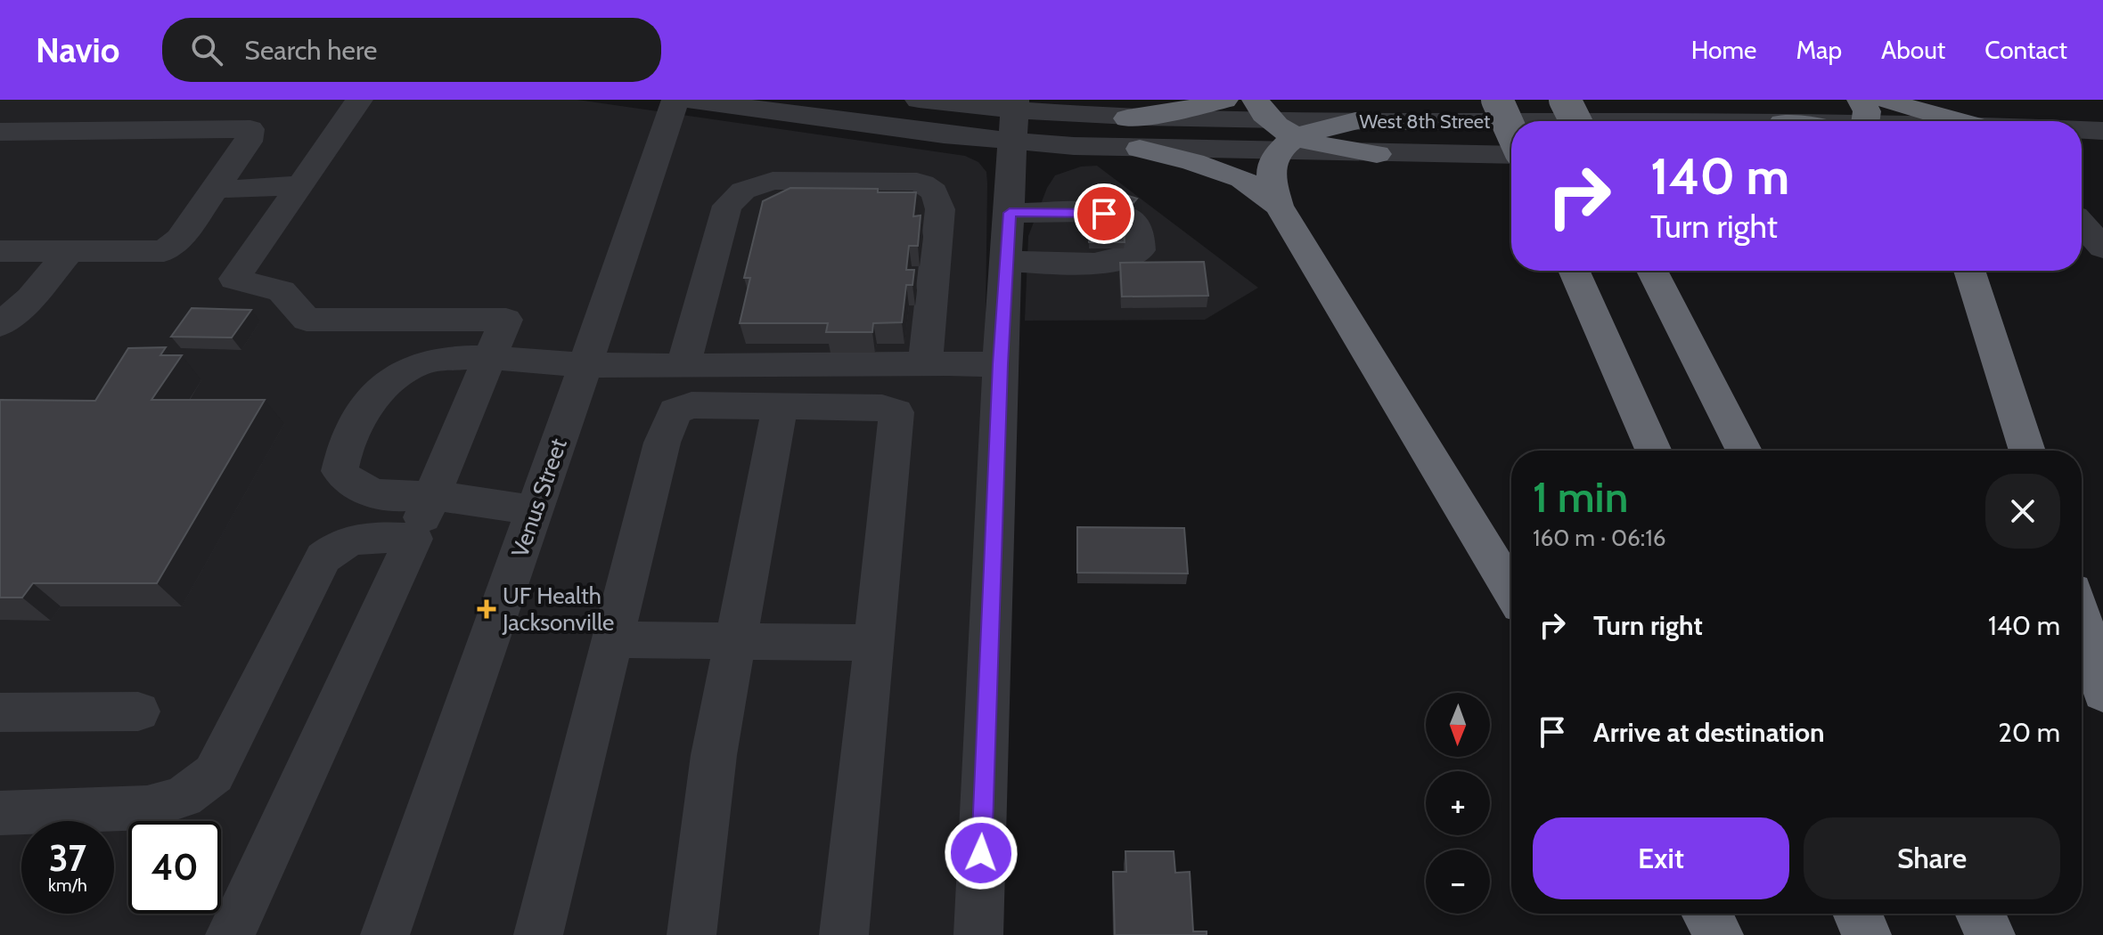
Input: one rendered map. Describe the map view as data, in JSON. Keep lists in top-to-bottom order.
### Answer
{
  "streets": {
    "street": ["West 8th Street", "Venus Street"]
  },
  "places": {
    "health": ["UF Health Jacksonville"]
  },
  "north": "bottom",
  "page": {
    "header": "Navio",
    "search": "Search here",
    "nav": [
      "Home",
      "Map",
      "About",
      "Contact"
    ],
    "turn": ["140 m", "Turn right"],
    "heading": ["1 min", "160 m · 06:16"],
    "list": [
      {
        "name": "Turn right",
        "value": "140 m"
      },
      {
        "name": "Arrive at destination",
        "value": "20 m"
      }
    ],
    "map_buttons": ["+", "−"],
    "buttons": ["Exit", "Share"],
    "speed": "37 km/h",
    "limit": "40"
  }
}
